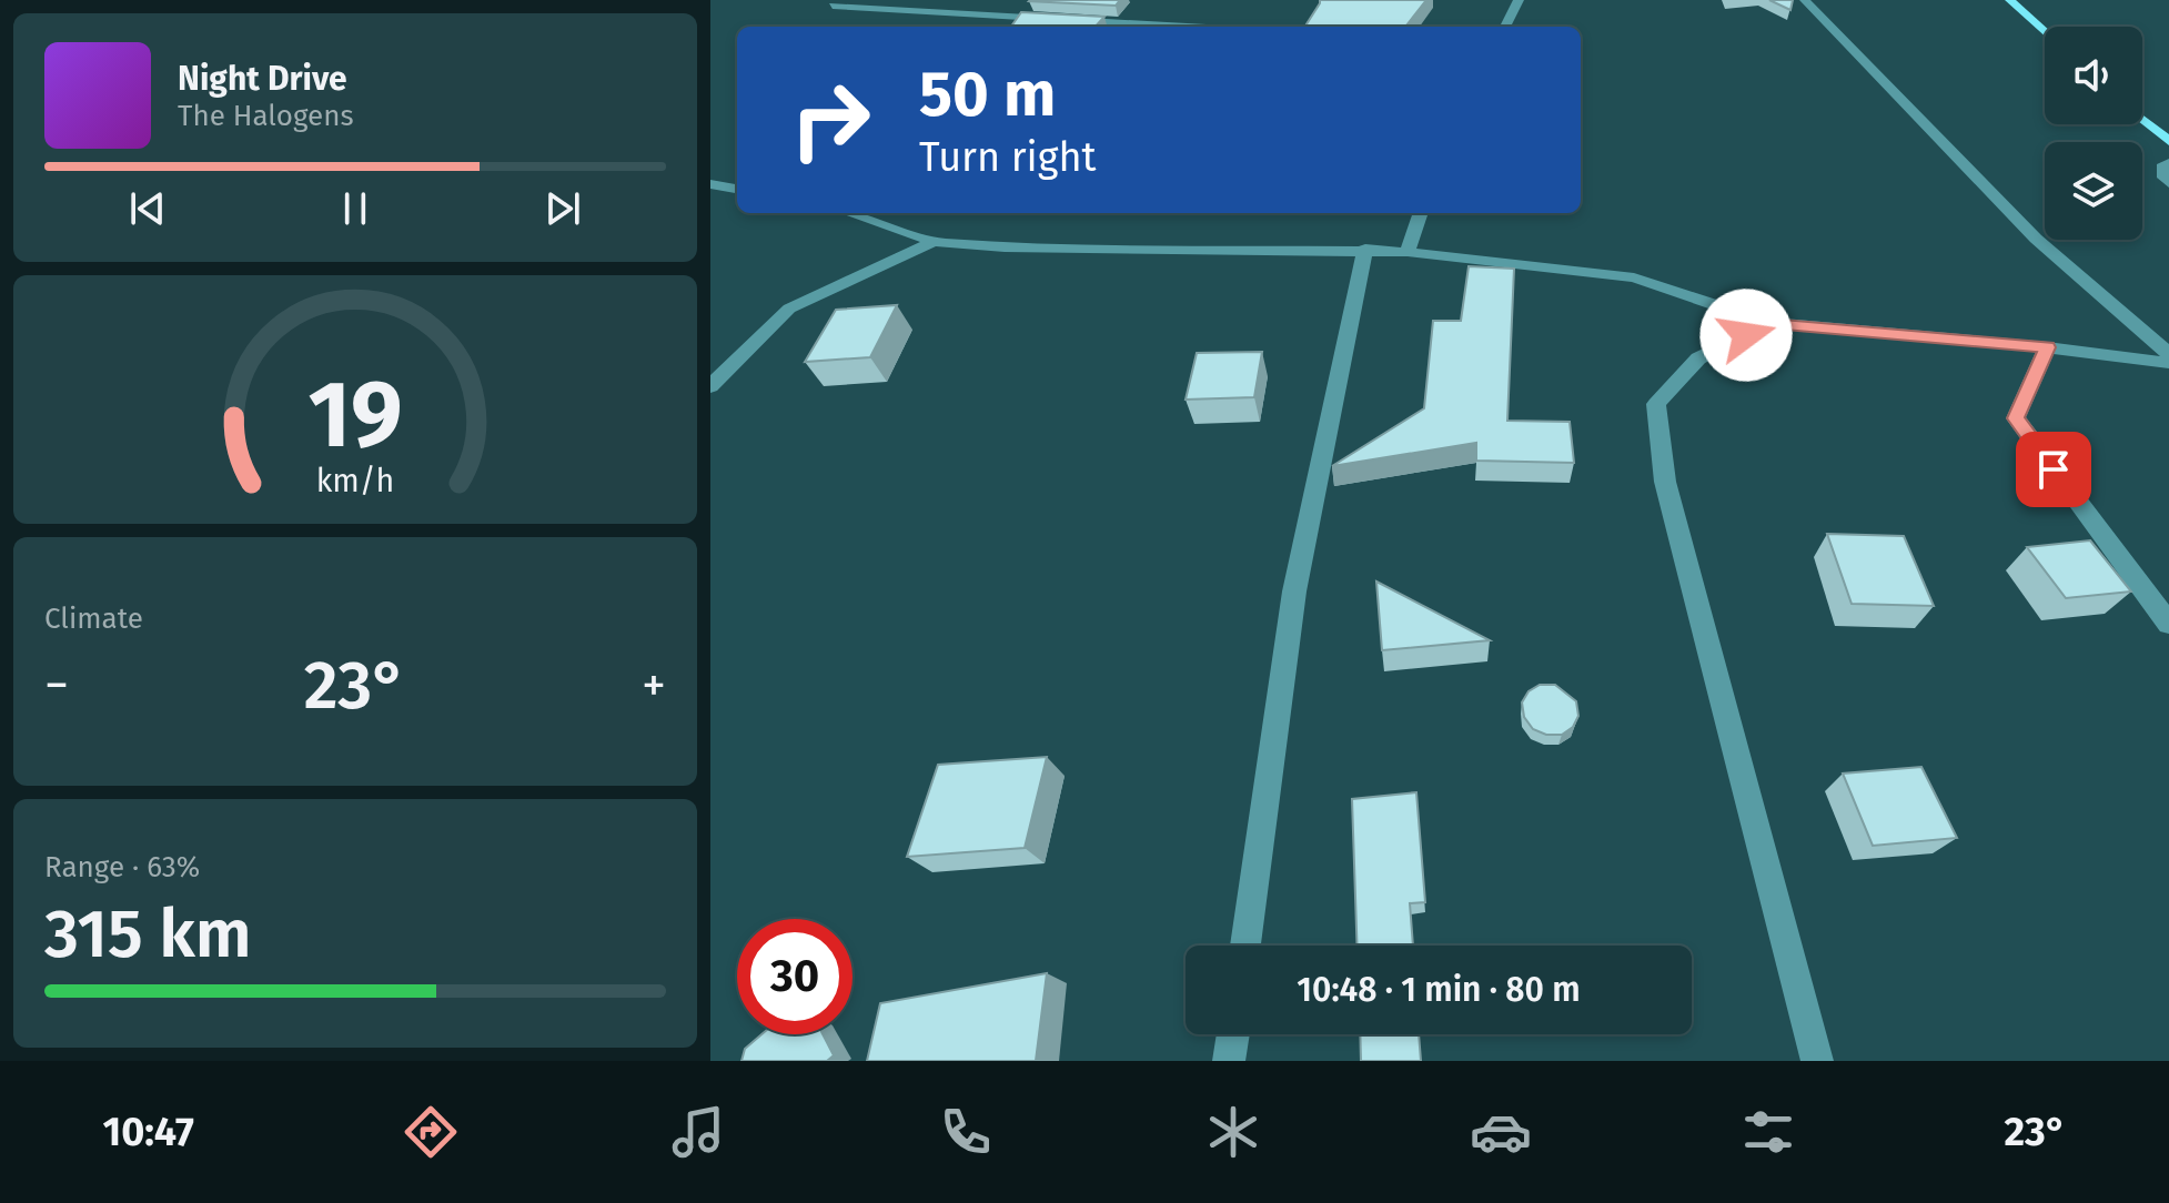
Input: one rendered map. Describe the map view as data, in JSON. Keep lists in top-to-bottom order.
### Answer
{
  "page": {
    "turn": ["50 m", "Turn right"],
    "song": ["Night Drive", "The Halogens"],
    "tile": [
      "Climate",
      ["Range · 63%", "315 km"]
    ],
    "heat": ["−", "23°", "+"],
    "limit": "30",
    "trip": "10:48 · 1 min · 80 m",
    "tabs": ["10:47", "23°"],
    "gauge": ["19", "km/h"]
  }
}
